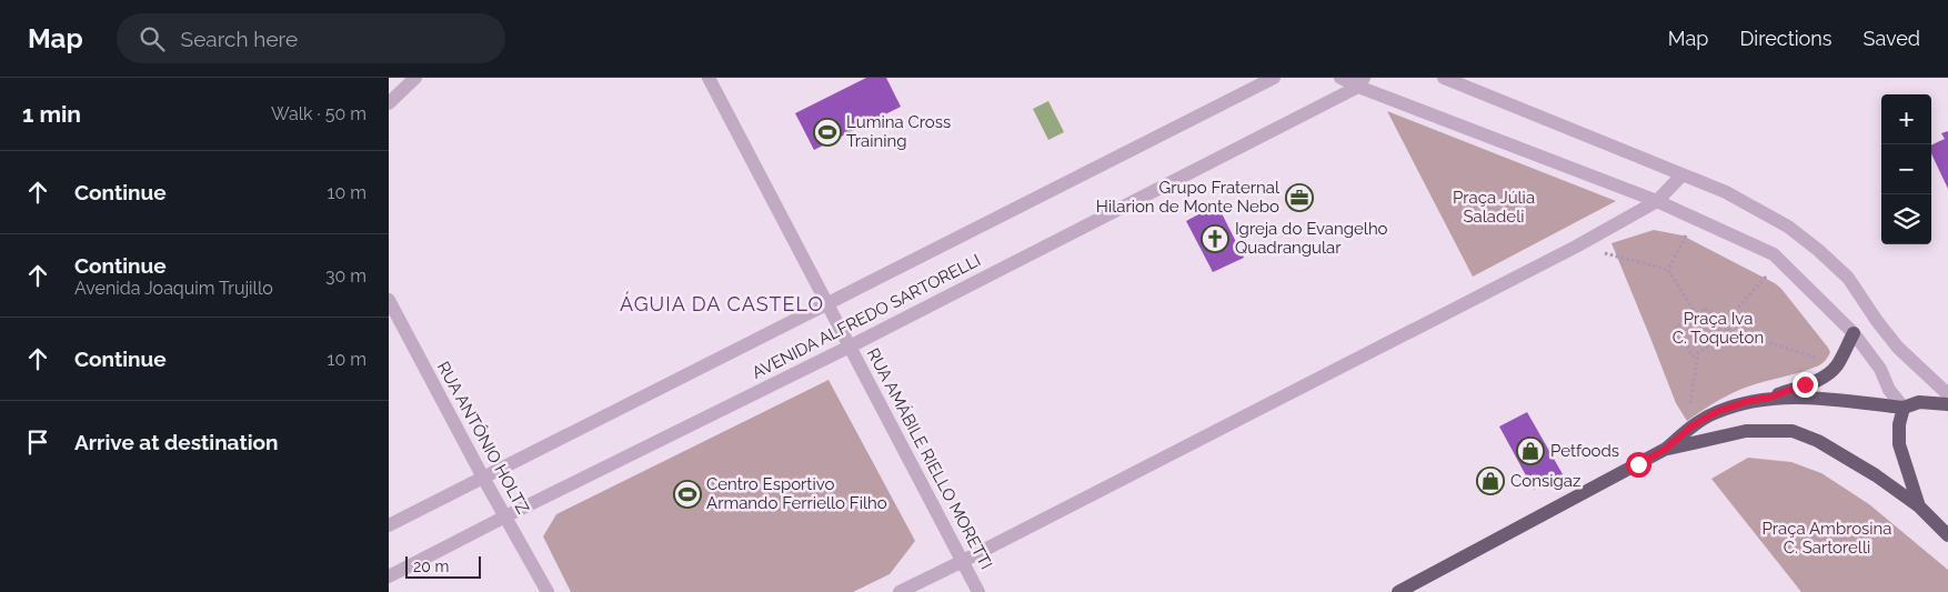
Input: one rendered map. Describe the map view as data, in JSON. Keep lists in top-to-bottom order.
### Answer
{
  "streets": {
    "street": ["AVENIDA ALFREDO SARTORELLI", "RUA ANTÔNIO HOLTZ", "RUA AMÁBILE RIELLO MORETTI"]
  },
  "crossings": [
    ["AVENIDA ALFREDO SARTORELLI", "RUA ANTÔNIO HOLTZ"],
    ["AVENIDA ALFREDO SARTORELLI", "RUA AMÁBILE RIELLO MORETTI"]
  ],
  "districts": ["ÁGUIA DA CASTELO"],
  "parks": ["Praça Júlia Saladeli", "Praça Iva C. Toqueton", "Praça Ambrosina C. Sartorelli"],
  "places": {
    "sports": ["Lumina Cross Training", "Centro Esportivo Armando Ferriello Filho"],
    "office": ["Grupo Fraternal Hilarion de Monte Nebo"],
    "church": ["Igreja do Evangelho Quadrangular"],
    "shop": ["Petfoods", "Consigaz"]
  },
  "scale_bar": "20 m",
  "page": {
    "header": "Map",
    "search": "Search here",
    "nav": ["Map", "Directions", "Saved"],
    "heading": ["1 min", "Walk · 50 m"],
    "map_buttons": ["+", "−"],
    "list": [
      ["Continue", "10 m"],
      ["Continue", "Avenida Joaquim Trujillo", "30 m"],
      ["Continue", "10 m"],
      "Arrive at destination"
    ],
    "scale": "20 m"
  }
}
